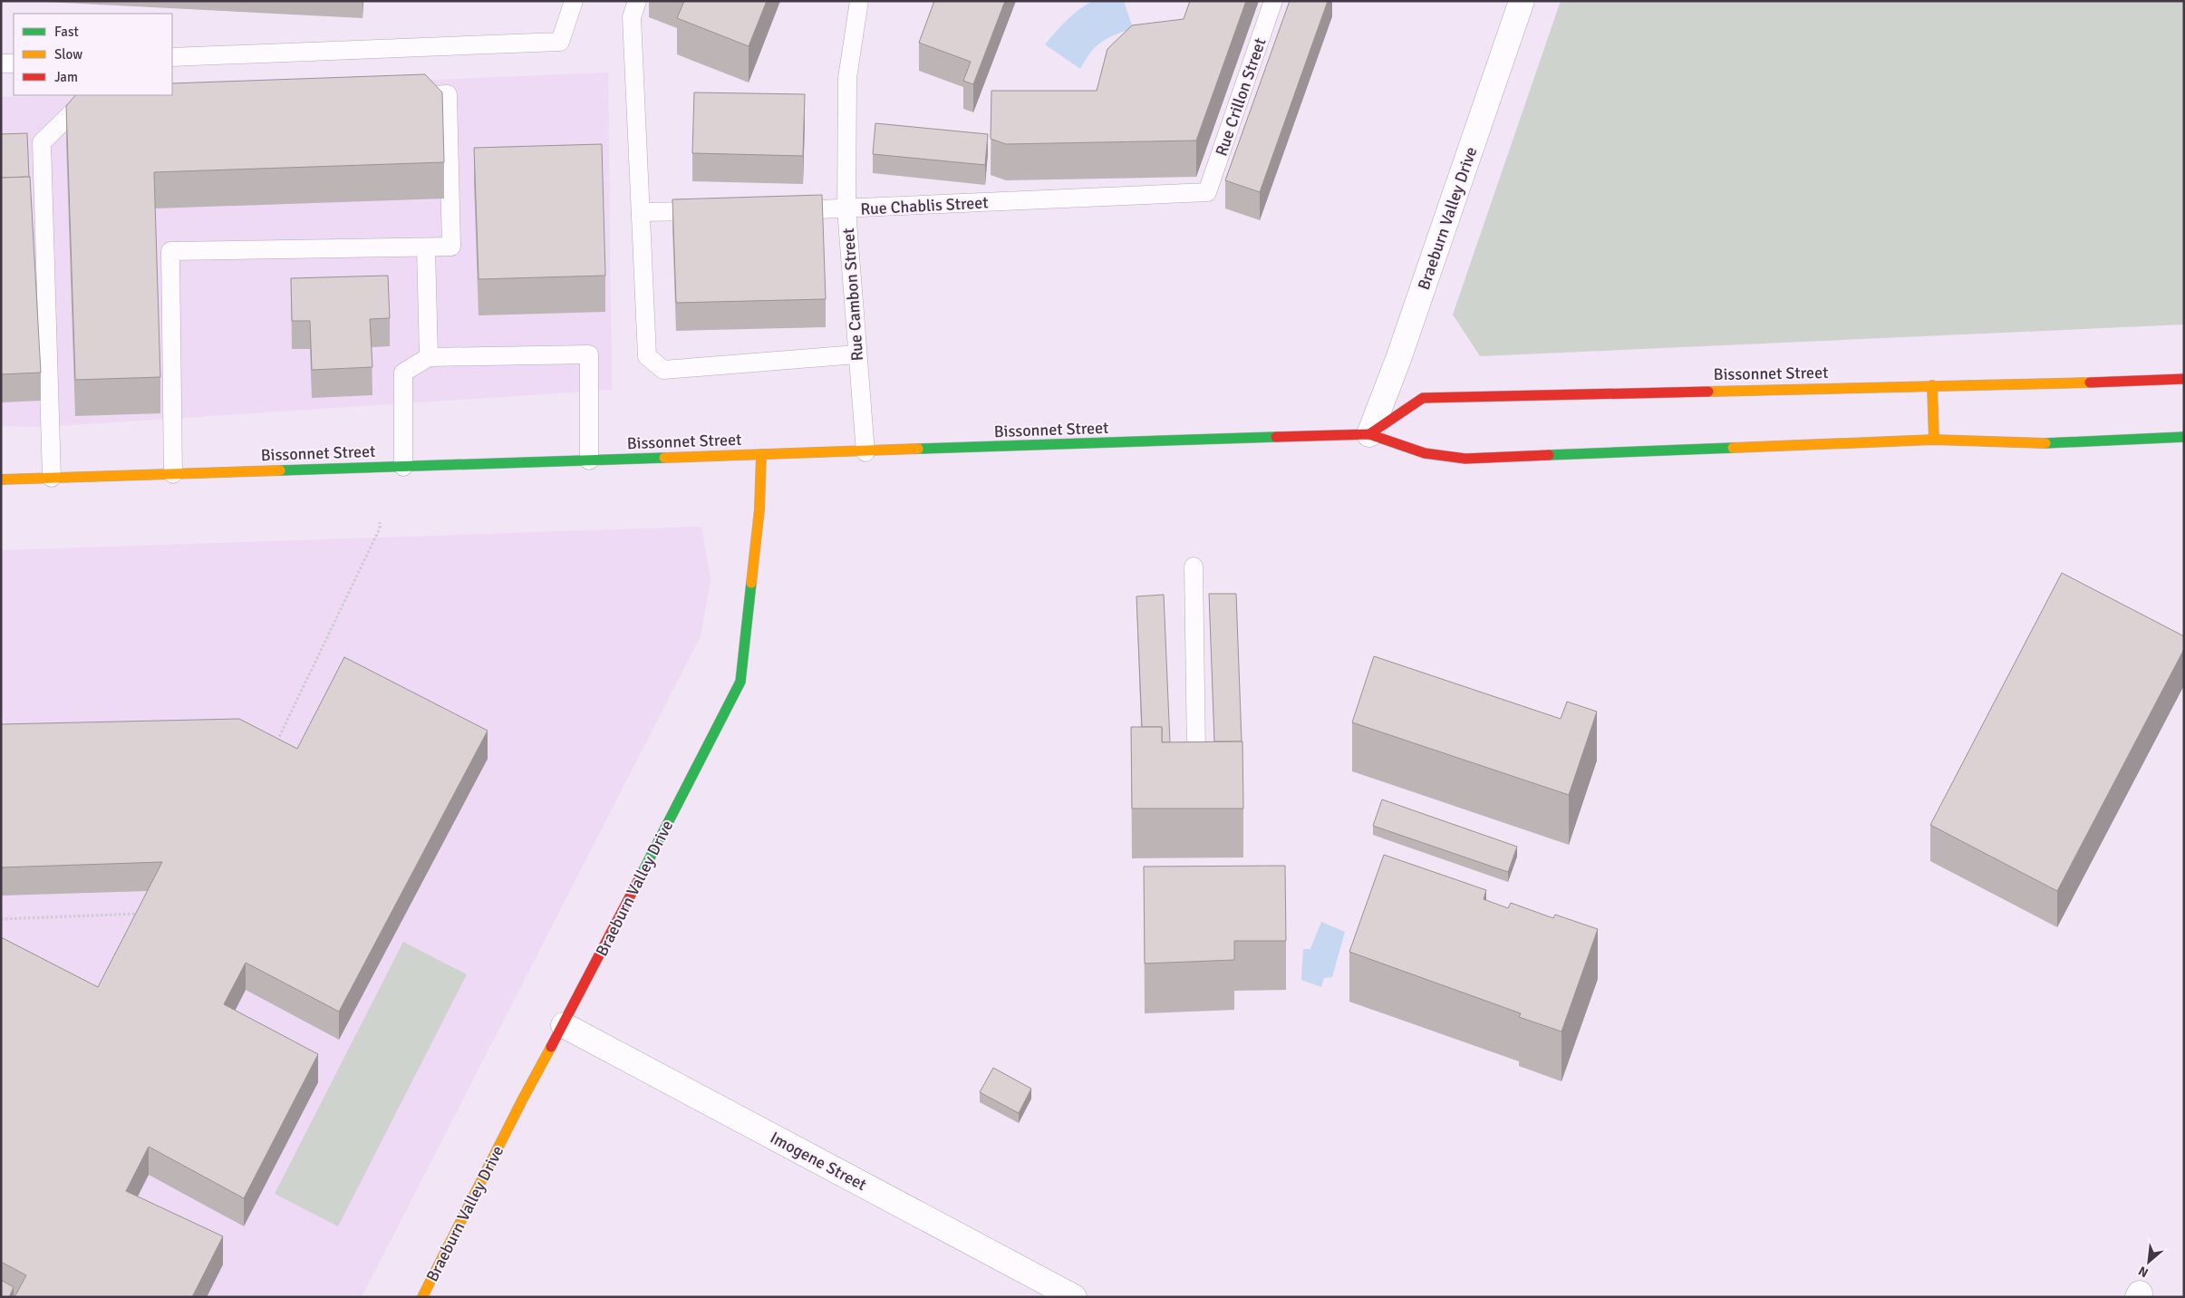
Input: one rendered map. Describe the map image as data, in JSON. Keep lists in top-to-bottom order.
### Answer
{
  "streets": {
    "main road": ["Braeburn Valley Drive", "Bissonnet Street"],
    "street": ["Imogene Street"],
    "lane": ["Rue Crillon Street", "Rue Chablis Street", "Rue Cambon Street"]
  },
  "crossings": [
    ["Rue Crillon Street", "Rue Chablis Street"],
    ["Rue Chablis Street", "Rue Cambon Street"],
    ["Braeburn Valley Drive", "Bissonnet Street"],
    ["Braeburn Valley Drive", "Imogene Street"],
    ["Rue Cambon Street", "Bissonnet Street"]
  ],
  "legend": ["Fast", "Slow", "Jam"],
  "north": "bottom left"
}
